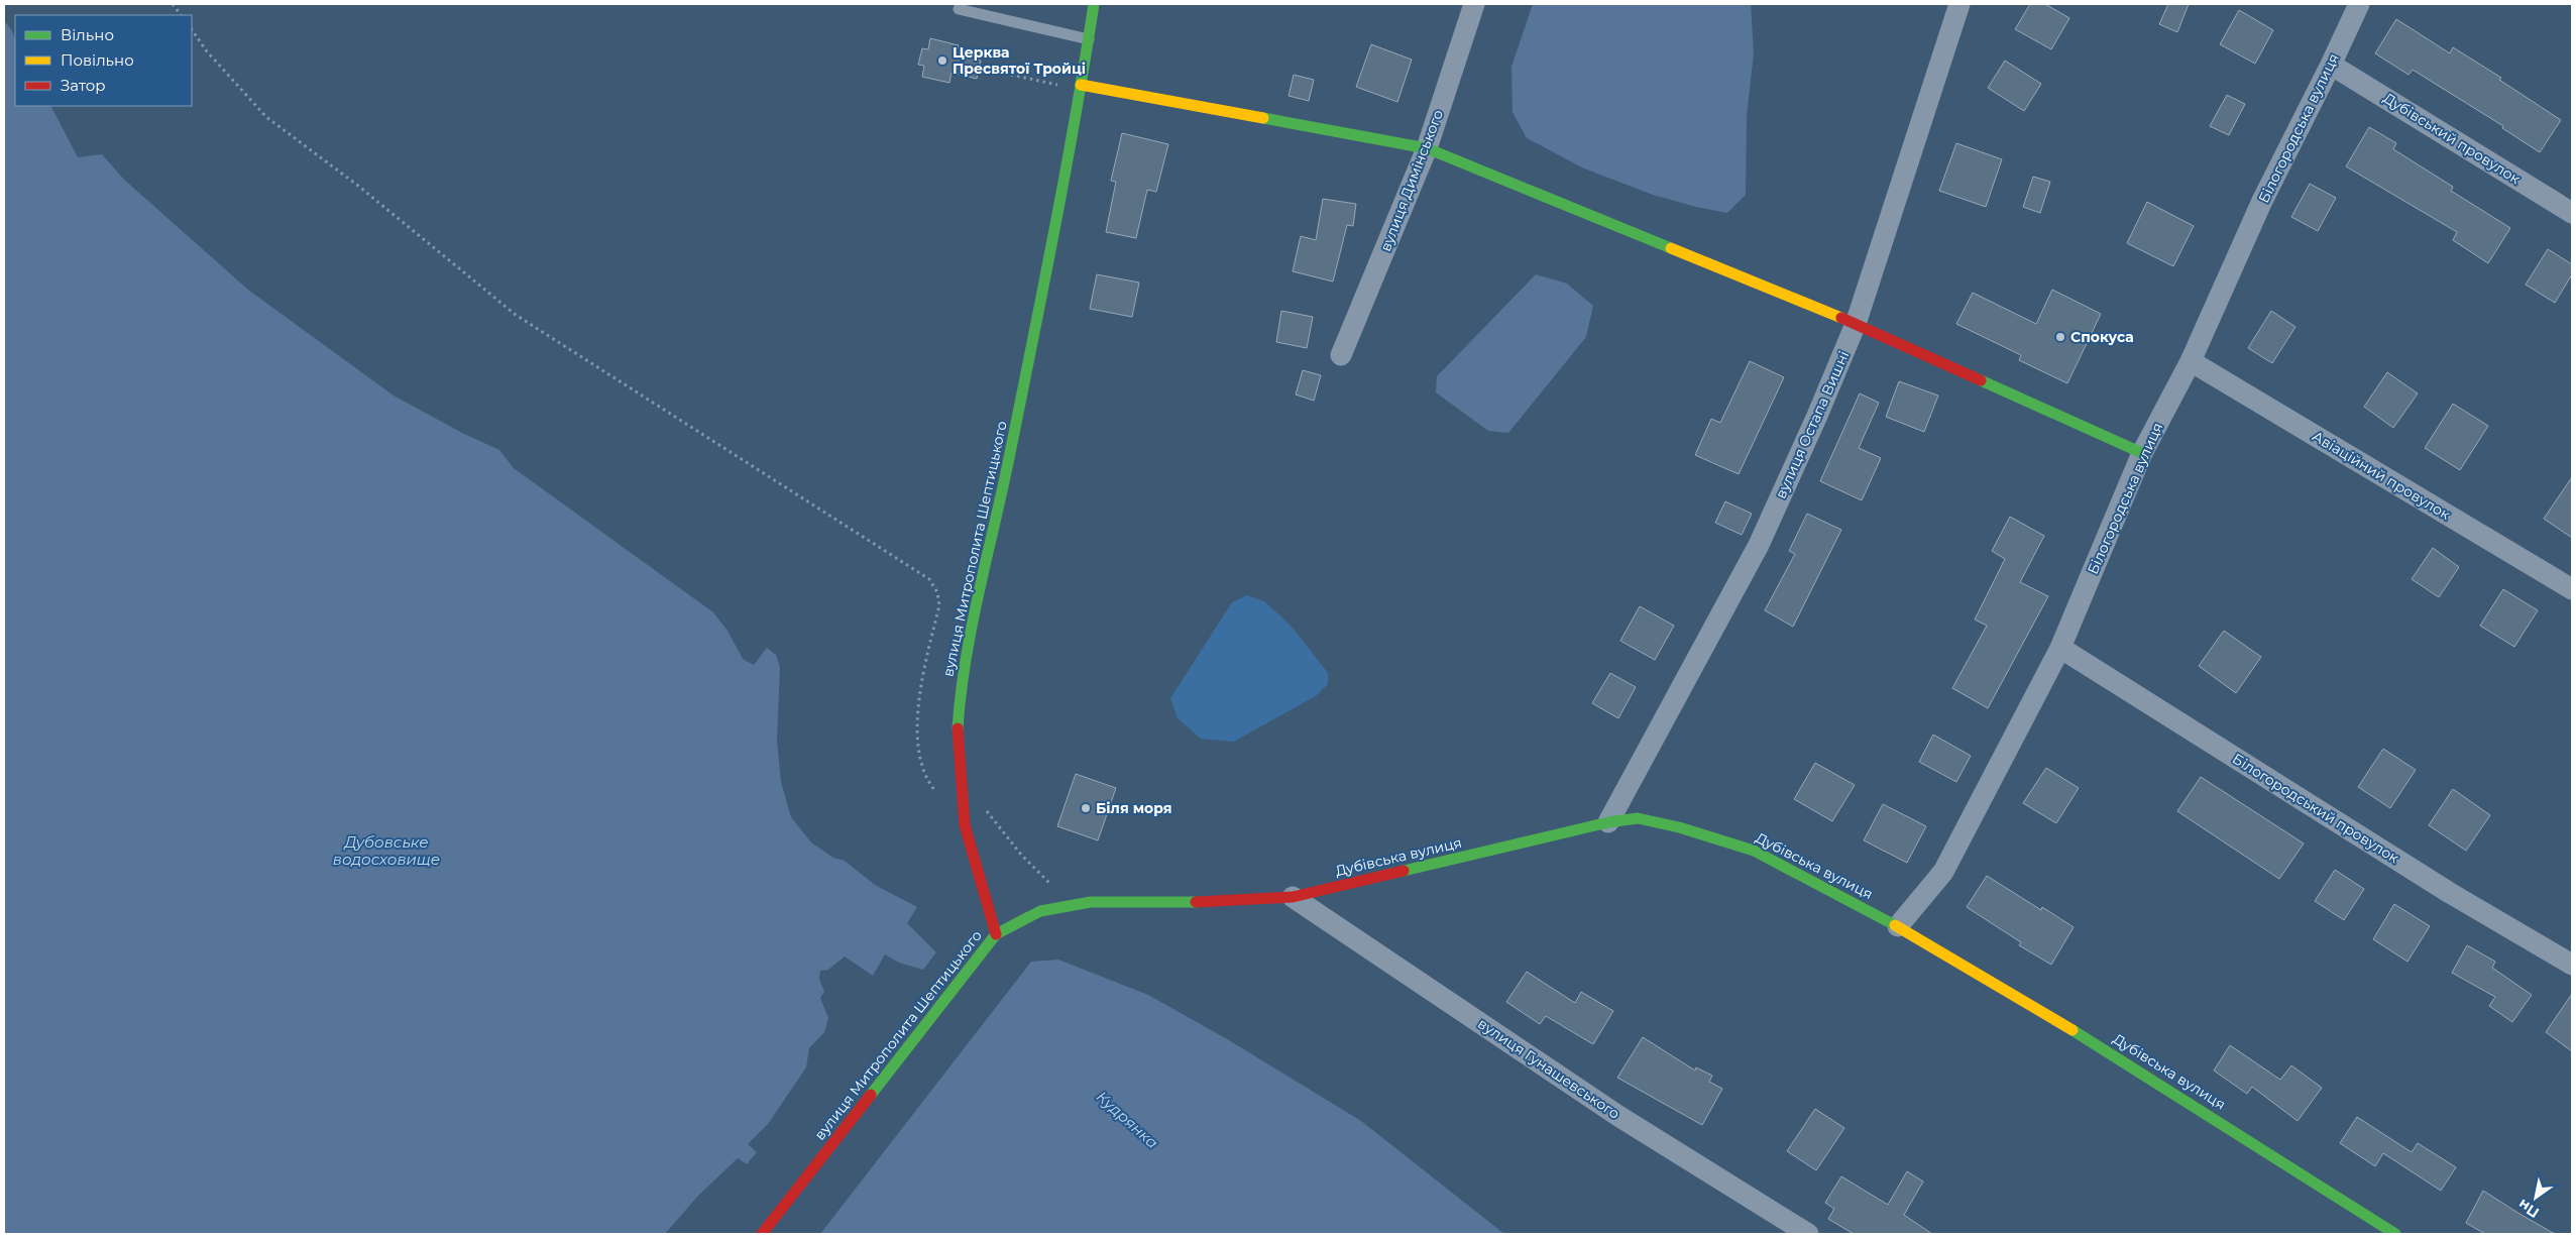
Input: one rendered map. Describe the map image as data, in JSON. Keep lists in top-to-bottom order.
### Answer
{
  "streets": {
    "street": [
      "Білогородська вулиця",
      "Дубівський провулок",
      "вулиця Димінського",
      "вулиця Остапа Вишні",
      "Авіаційний провулок",
      "вулиця Митрополита Шептицького",
      "Білогородський провулок",
      "Дубівська вулиця",
      "вулиця Гунашевського"
    ]
  },
  "crossings": [
    ["Білогородська вулиця", "Дубівський провулок"],
    ["Білогородська вулиця", "Авіаційний провулок"],
    ["Білогородська вулиця", "Білогородський провулок"],
    ["Білогородська вулиця", "Дубівська вулиця"],
    ["вулиця Остапа Вишні", "Дубівська вулиця"],
    ["вулиця Митрополита Шептицького", "Дубівська вулиця"],
    ["Дубівська вулиця", "вулиця Гунашевського"]
  ],
  "water": ["Дубовське водосховище", "Кудрянка"],
  "places": ["Церква Пресвятої Тройці", "Спокуса", "Біля моря"],
  "legend": ["Вільно", "Повільно", "Затор"],
  "north": "bottom left"
}
